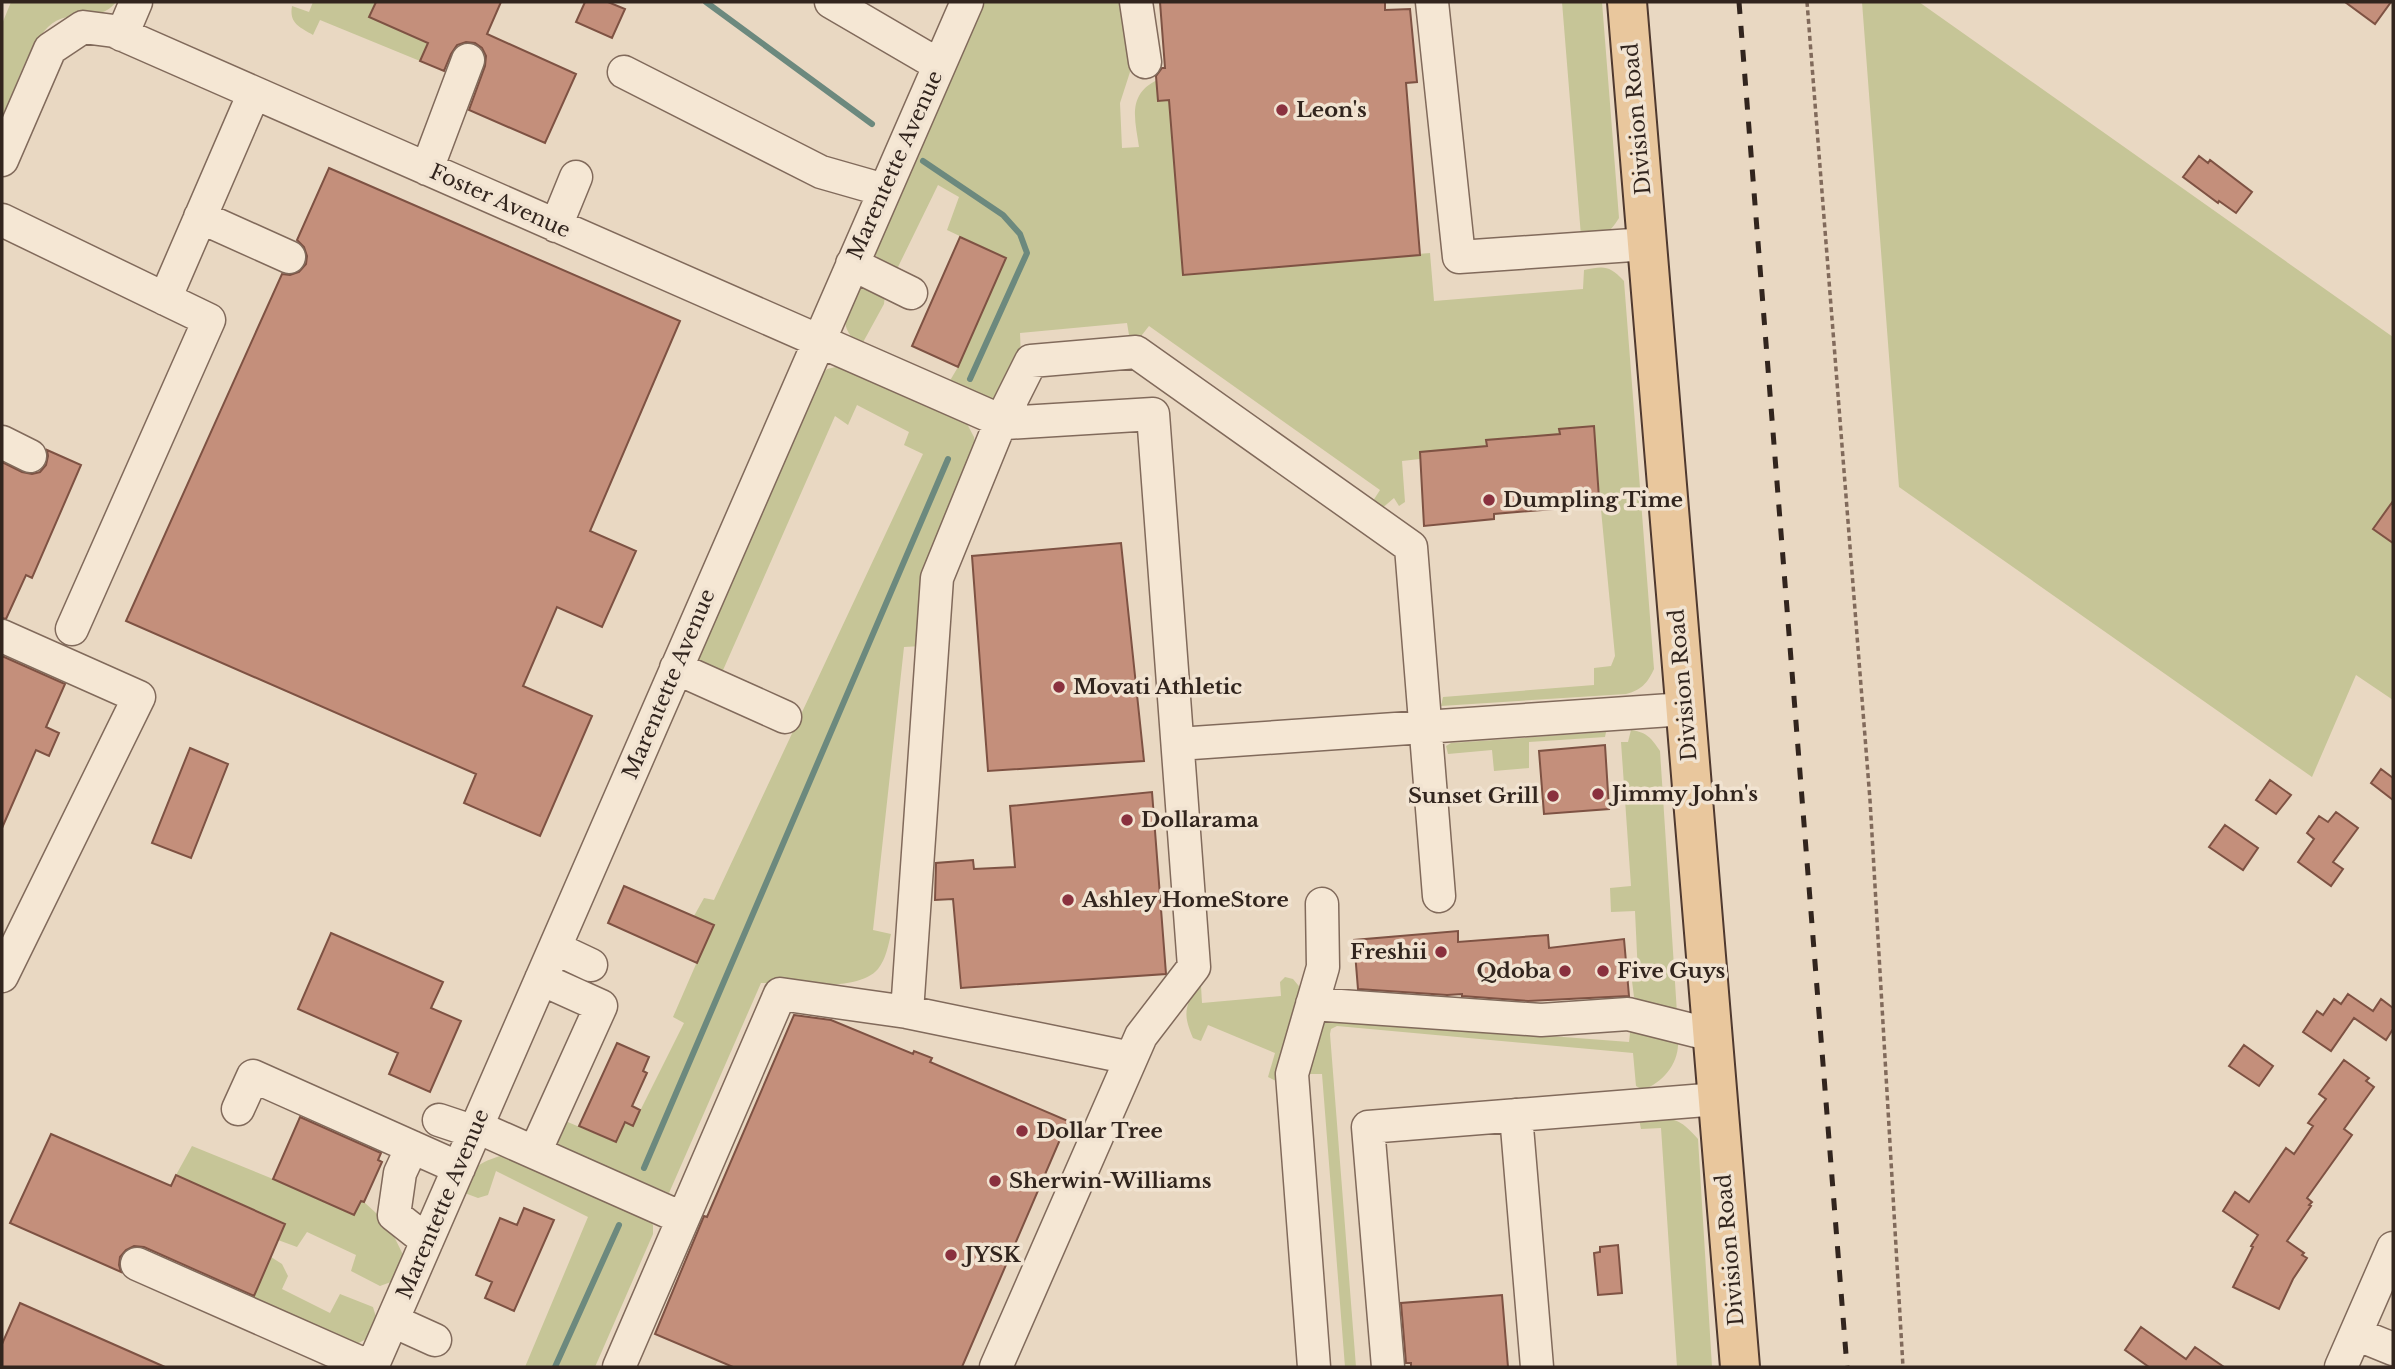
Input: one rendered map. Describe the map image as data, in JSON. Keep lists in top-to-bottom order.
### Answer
{
  "streets": {
    "main road": ["Division Road"],
    "street": ["Marentette Avenue", "Foster Avenue"]
  },
  "crossings": [
    ["Marentette Avenue", "Foster Avenue"]
  ],
  "places": [
    "Leon's",
    "Dumpling Time",
    "Movati Athletic",
    "Jimmy John's",
    "Sunset Grill",
    "Dollarama",
    "Ashley HomeStore",
    "Freshii",
    "Qdoba",
    "Five Guys",
    "Dollar Tree",
    "Sherwin-Williams",
    "JYSK"
  ]
}
